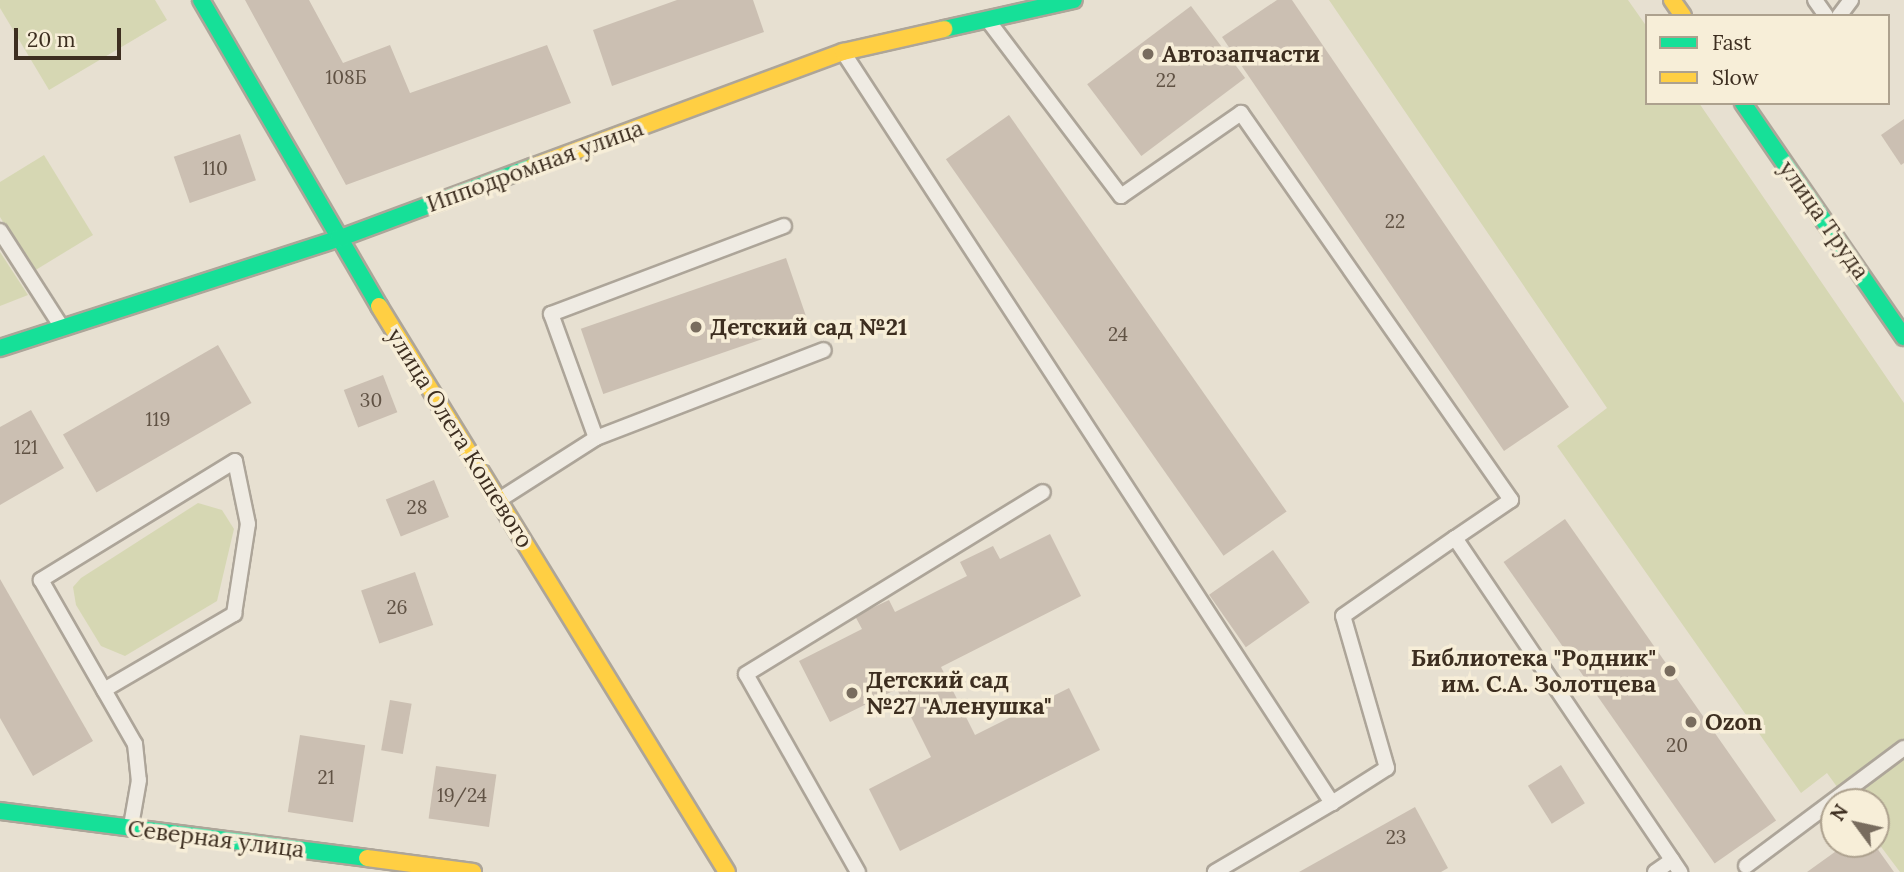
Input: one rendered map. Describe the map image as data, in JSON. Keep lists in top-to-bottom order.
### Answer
{
  "streets": {
    "street": [
      "Ипподромная улица",
      "улица Труда",
      "улица Олега Кошевого",
      "Северная улица"
    ]
  },
  "crossings": [
    ["Ипподромная улица", "улица Олега Кошевого"]
  ],
  "places": [
    "Автозапчасти",
    "Детский сад №21",
    "Библиотека \"Родник\" им. С.А. Золотцева",
    "Детский сад №27 \"Аленушка\"",
    "Ozon"
  ],
  "house_numbers": [
    "108Б",
    "22",
    "110",
    "22",
    "24",
    "30",
    "119",
    "121",
    "28",
    "26",
    "20",
    "21",
    "19/24",
    "23"
  ],
  "legend": ["Fast", "Slow"],
  "scale_bar": "20 m",
  "north": "top left"
}
